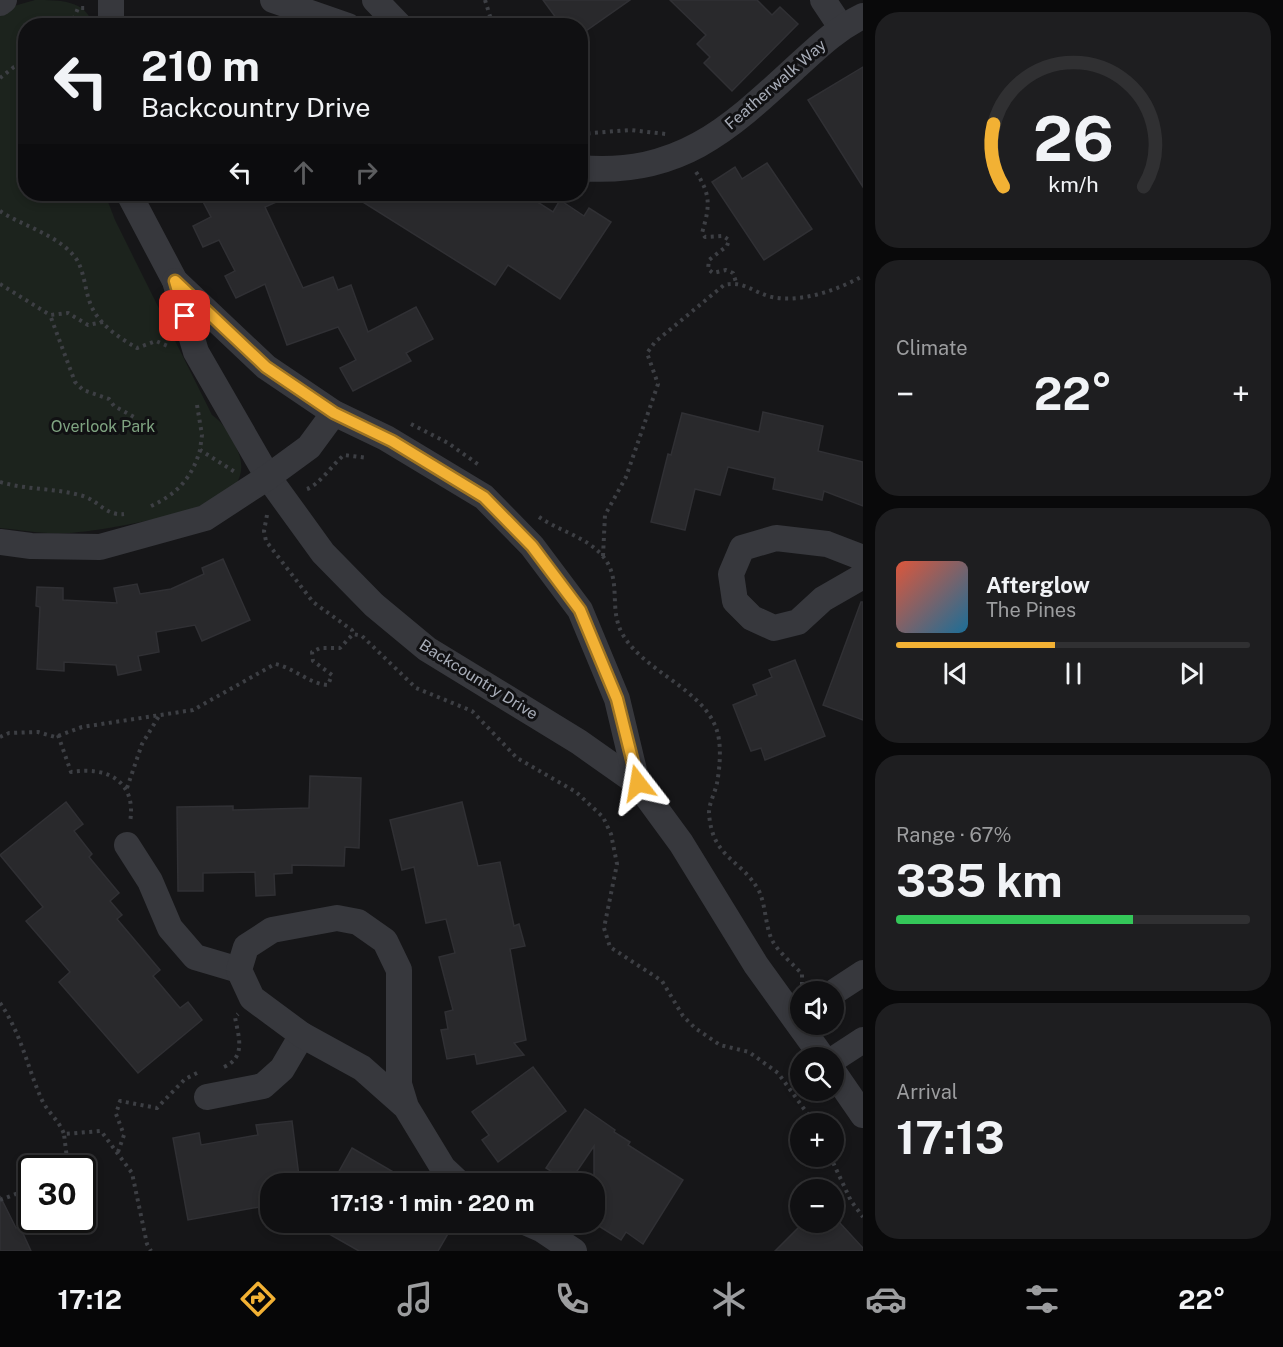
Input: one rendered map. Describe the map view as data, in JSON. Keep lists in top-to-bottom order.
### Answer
{
  "streets": {
    "street": ["Featherwalk Way", "Backcountry Drive"]
  },
  "parks": ["Overlook Park"],
  "page": {
    "turn": ["210 m", "Backcountry Drive"],
    "tile": [
      "Climate",
      ["Range · 67%", "335 km"],
      ["Arrival", "17:13"]
    ],
    "heat": ["−", "22°", "+"],
    "song": ["Afterglow", "The Pines"],
    "map_buttons": ["+", "−"],
    "limit": "30",
    "trip": "17:13 · 1 min · 220 m",
    "tabs": ["17:12", "22°"],
    "gauge": ["26", "km/h"]
  }
}
